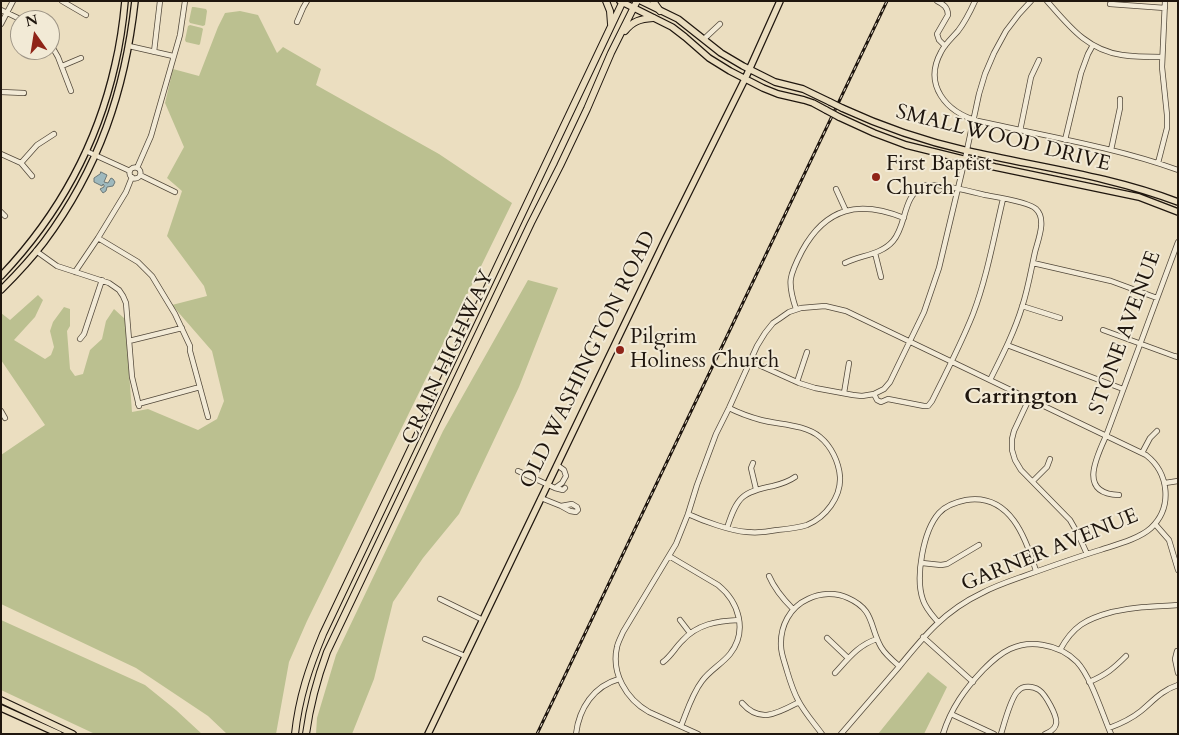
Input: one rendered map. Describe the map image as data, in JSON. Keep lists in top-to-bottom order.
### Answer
{
  "streets": {
    "highway": ["CRAIN HIGHWAY"],
    "main road": ["SMALLWOOD DRIVE", "OLD WASHINGTON ROAD"],
    "street": ["STONE AVENUE", "GARNER AVENUE"]
  },
  "crossings": [
    ["SMALLWOOD DRIVE", "CRAIN HIGHWAY"],
    ["SMALLWOOD DRIVE", "OLD WASHINGTON ROAD"]
  ],
  "districts": ["Carrington"],
  "places": ["First Baptist Church", "Pilgrim Holiness Church"],
  "north": "top"
}
